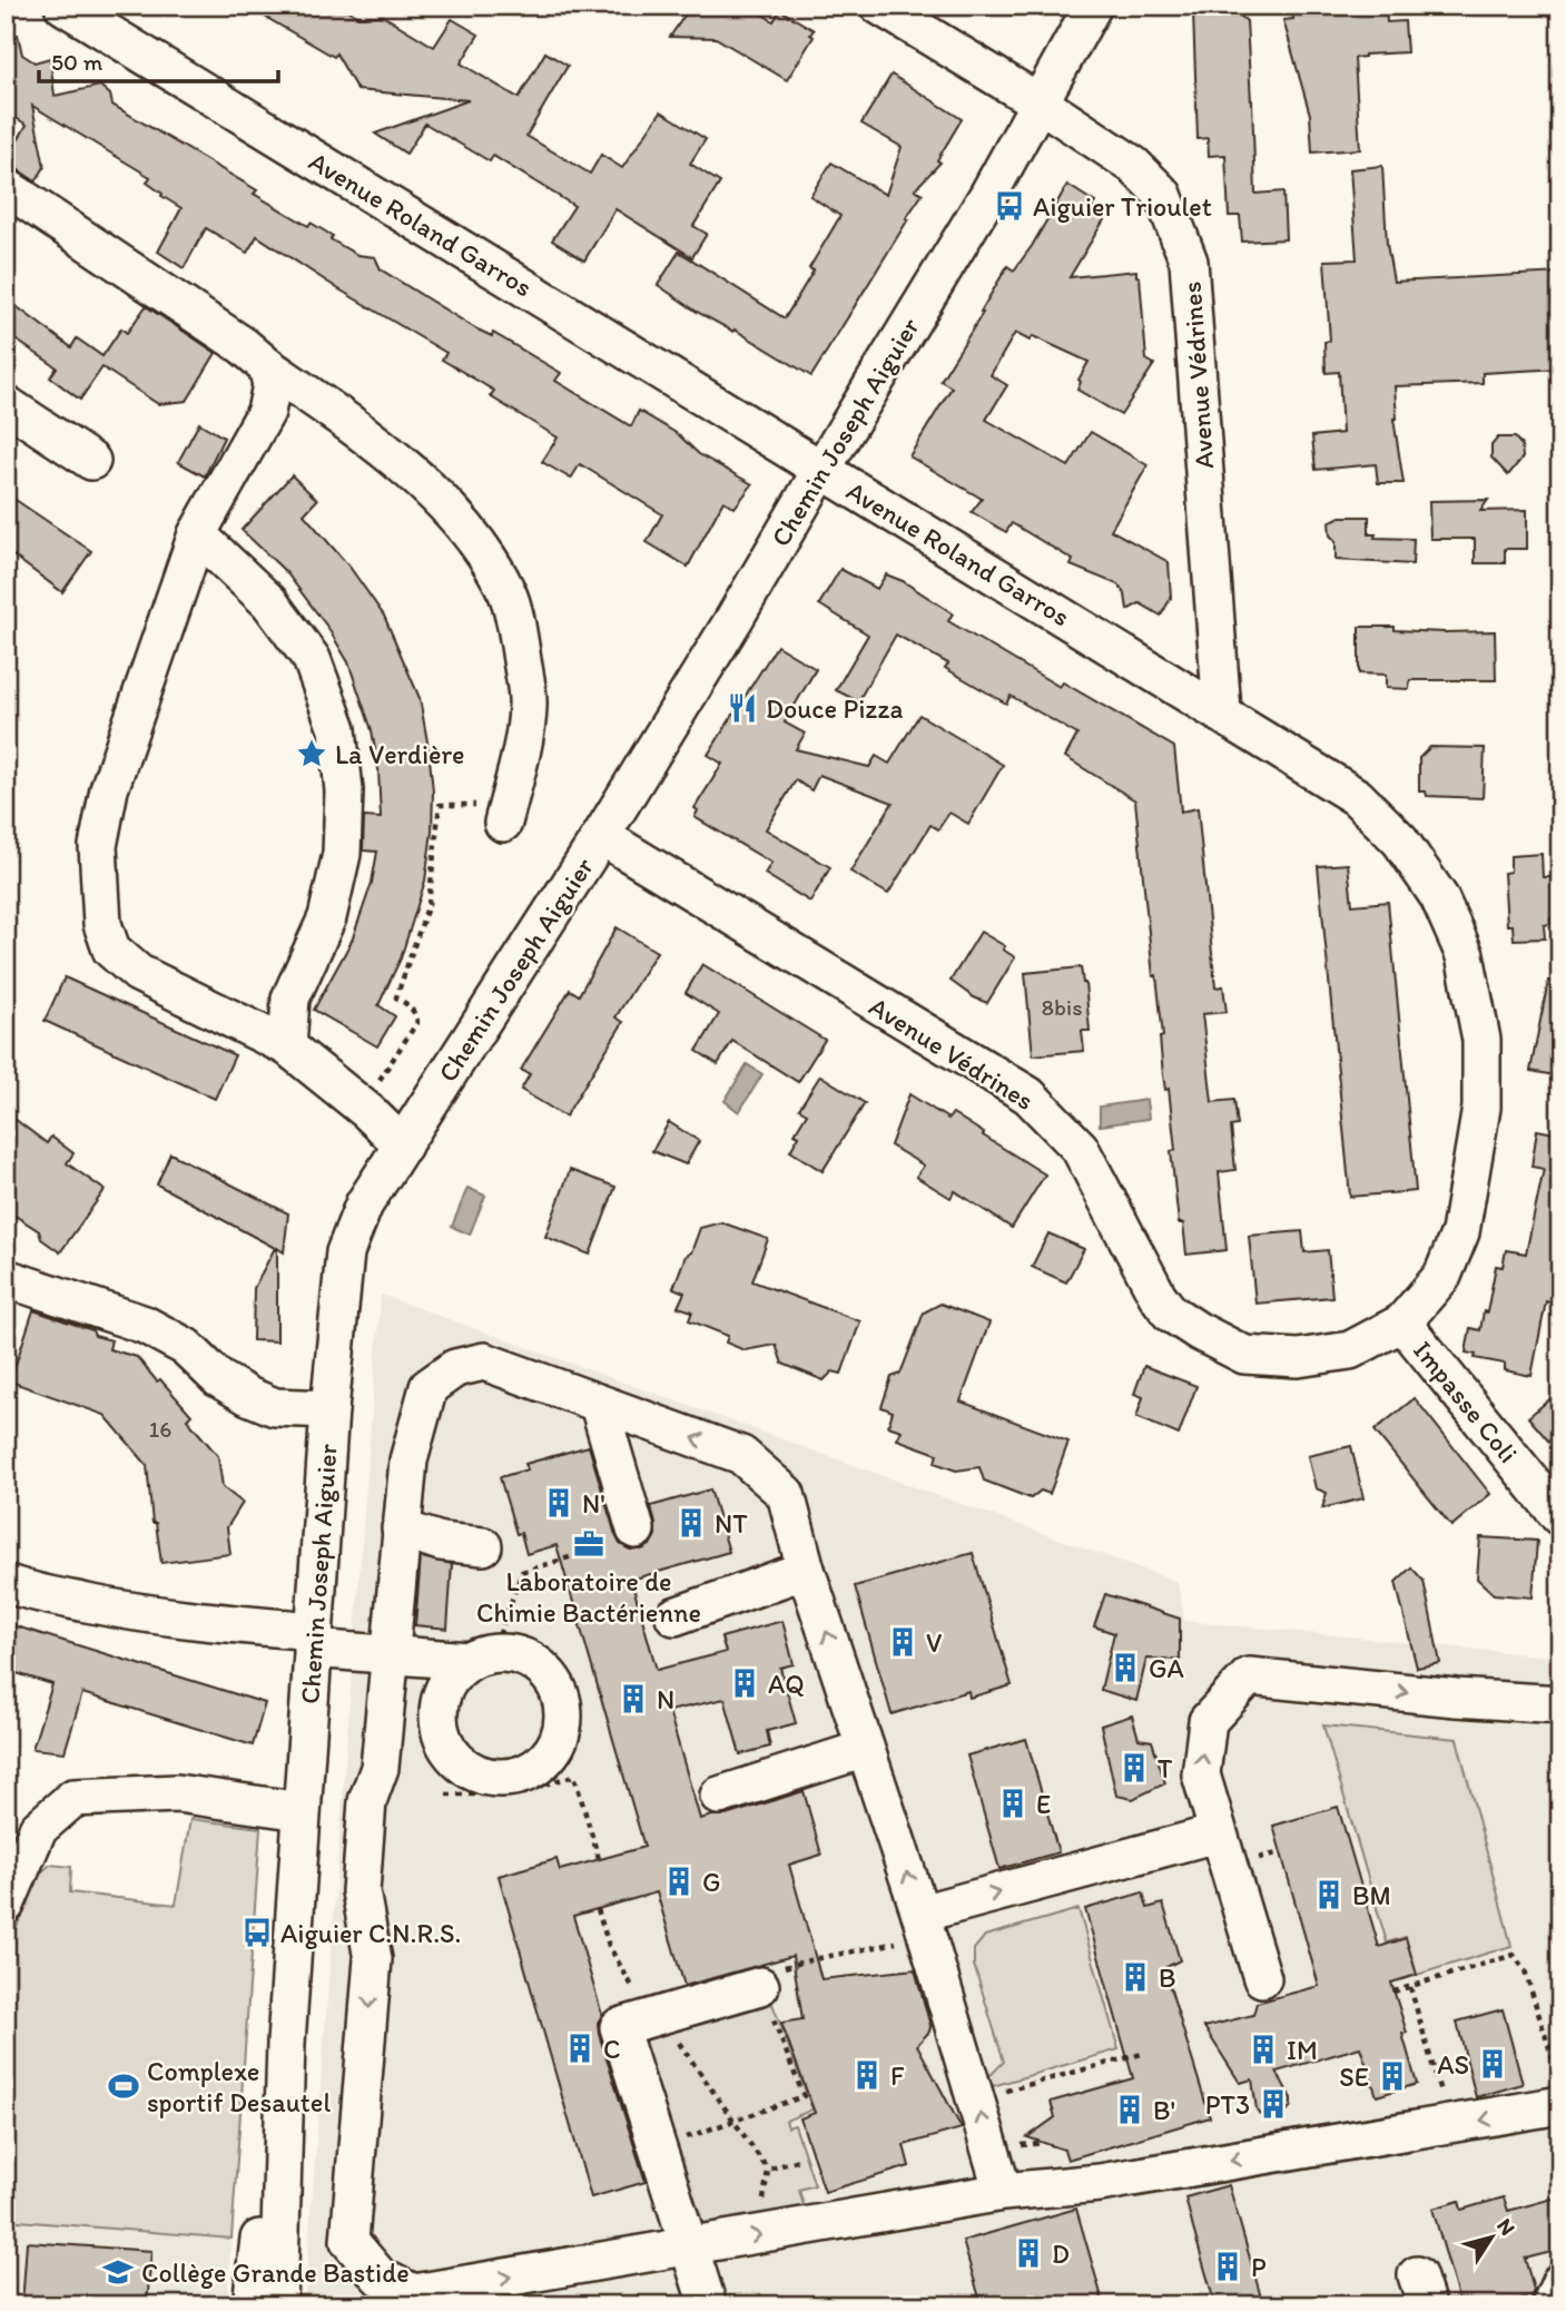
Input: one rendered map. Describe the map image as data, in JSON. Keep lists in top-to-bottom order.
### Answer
{
  "streets": {
    "street": [
      "Avenue Roland Garros",
      "Avenue Védrines",
      "Chemin Joseph Aiguier",
      "Impasse Coli"
    ]
  },
  "crossings": [
    ["Avenue Roland Garros", "Avenue Védrines"],
    ["Avenue Roland Garros", "Chemin Joseph Aiguier"],
    ["Avenue Roland Garros", "Impasse Coli"],
    ["Avenue Védrines", "Chemin Joseph Aiguier"],
    ["Avenue Védrines", "Impasse Coli"]
  ],
  "places": {
    "bus stop": ["Aiguier Trioulet", "Aiguier C.N.R.S."],
    "restaurant": ["Douce Pizza"],
    "place": ["La Verdière"],
    "building": [
      "N'",
      "NT",
      "V",
      "GA",
      "AQ",
      "N",
      "T",
      "E",
      "G",
      "BM",
      "B",
      "C",
      "IM",
      "AS",
      "F",
      "SE",
      "PT3",
      "B'",
      "D",
      "P"
    ],
    "office": ["Laboratoire de Chimie Bactérienne"],
    "sports": ["Complexe sportif Desautel"],
    "school or university": ["Collège Grande Bastide"]
  },
  "house_numbers": ["8bis", "16"],
  "scale_bar": "50 m",
  "north": "top right"
}
